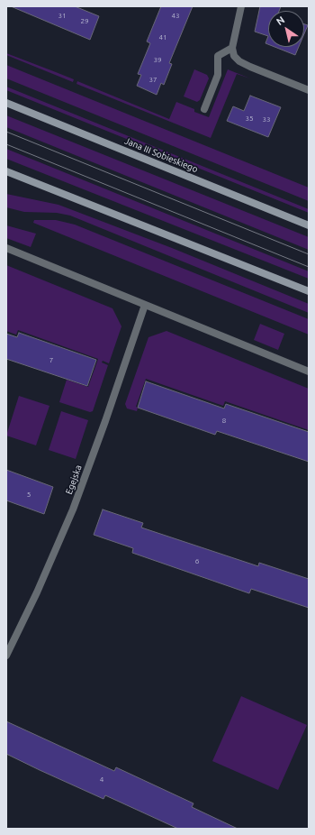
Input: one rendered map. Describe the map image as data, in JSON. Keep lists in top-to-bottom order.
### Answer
{
  "streets": {
    "main road": ["Jana III Sobieskiego"],
    "street": ["Egejska"]
  },
  "house_numbers": [
    "31",
    "43",
    "29",
    "41",
    "39",
    "37",
    "35",
    "33",
    "7",
    "8",
    "5",
    "6",
    "4"
  ],
  "north": "top left"
}
